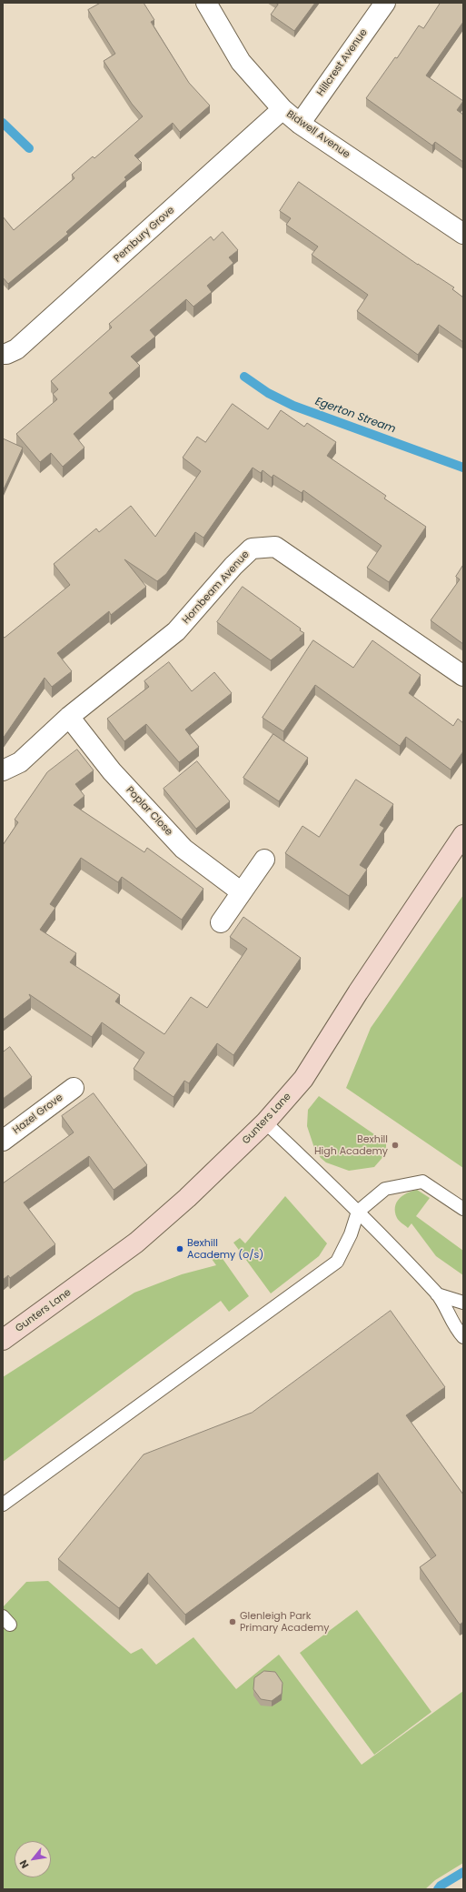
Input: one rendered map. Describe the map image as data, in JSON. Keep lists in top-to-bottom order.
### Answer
{
  "streets": {
    "street": [
      "Hillcrest Avenue",
      "Bidwell Avenue",
      "Pembury Grove",
      "Hornbeam Avenue",
      "Poplar Close",
      "Hazel Grove",
      "Gunters Lane"
    ]
  },
  "crossings": [
    ["Hillcrest Avenue", "Bidwell Avenue"],
    ["Bidwell Avenue", "Pembury Grove"],
    ["Hornbeam Avenue", "Poplar Close"]
  ],
  "water": ["Egerton Stream"],
  "places": ["Bexhill High Academy", "Bexhill Academy (o/s)", "Glenleigh Park Primary Academy"],
  "north": "bottom left"
}
